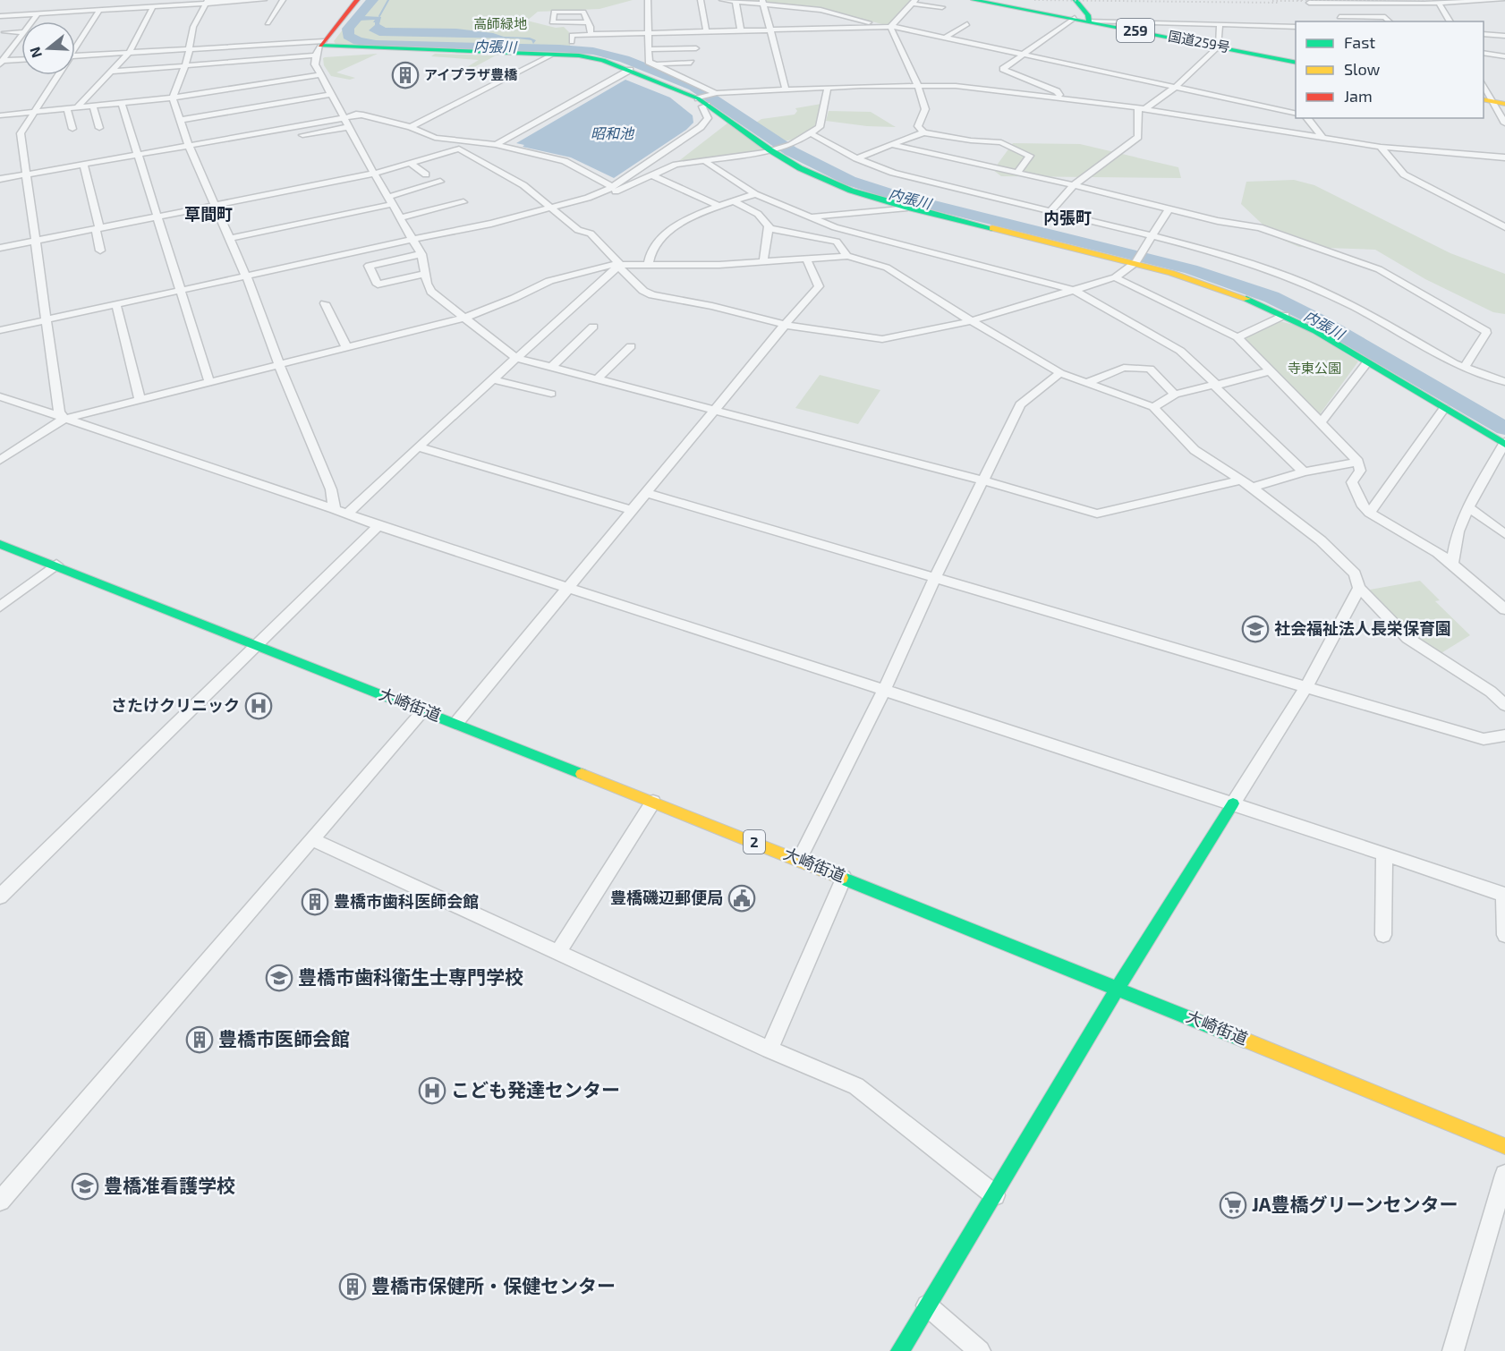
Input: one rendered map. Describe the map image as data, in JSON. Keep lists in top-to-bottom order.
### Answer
{
  "streets": {
    "main road": [
      "259",
      "国道259号",
      "大崎街道",
      "2"
    ]
  },
  "districts": ["草間町", "内張町"],
  "water": ["内張川", "昭和池"],
  "parks": ["高師緑地", "寺東公園"],
  "places": {
    "building": [
      "アイプラザ豊橋",
      "豊橋市歯科医師会館",
      "豊橋市医師会館",
      "豊橋市保健所・保健センター"
    ],
    "school or university": ["社会福祉法人長栄保育園", "豊橋市歯科衛生士専門学校", "豊橋准看護学校"],
    "hospital": ["さたけクリニック", "こども発達センター"],
    "public building": ["豊橋磯辺郵便局"],
    "supermarket": ["JA豊橋グリーンセンター"]
  },
  "legend": ["Fast", "Slow", "Jam"],
  "north": "left"
}
